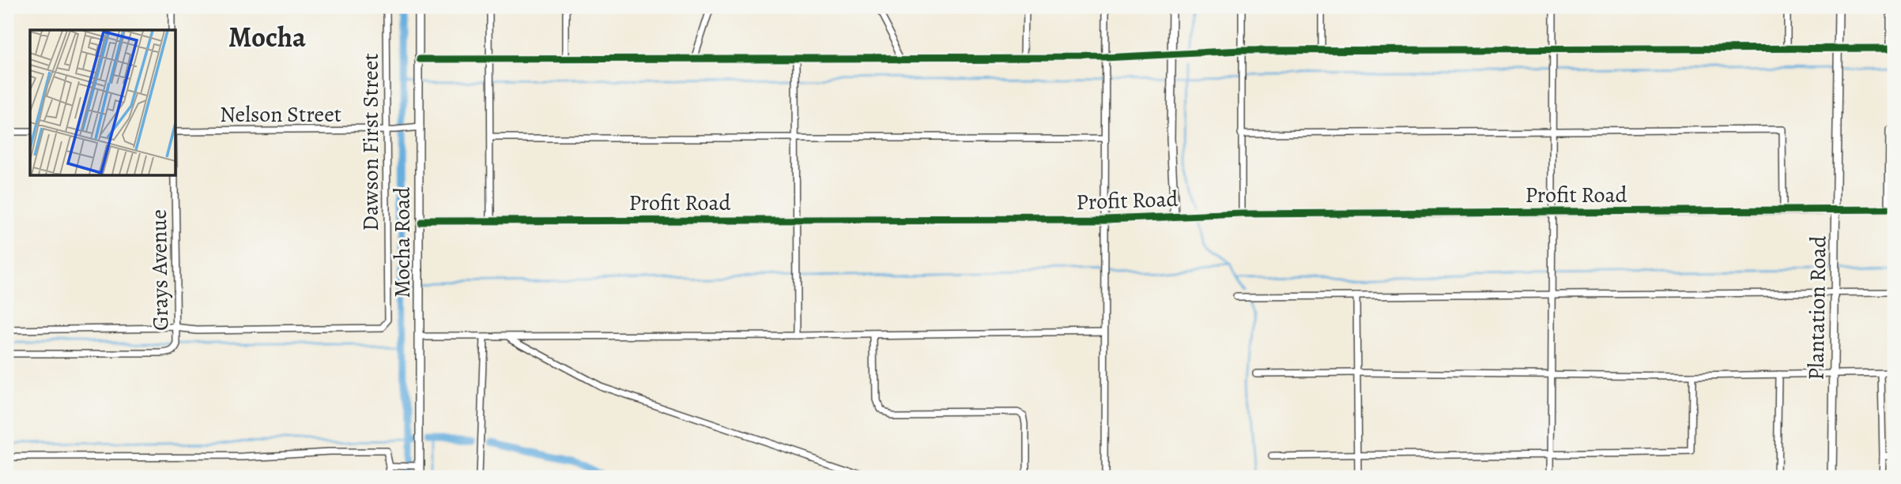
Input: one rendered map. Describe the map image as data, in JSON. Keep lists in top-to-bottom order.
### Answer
{
  "streets": {
    "street": [
      "Nelson Street",
      "Dawson First Street",
      "Profit Road",
      "Mocha Road",
      "Grays Avenue",
      "Plantation Road"
    ]
  },
  "crossings": [
    ["Nelson Street", "Dawson First Street"],
    ["Nelson Street", "Mocha Road"],
    ["Dawson First Street", "Grays Avenue"],
    ["Profit Road", "Mocha Road"],
    ["Profit Road", "Plantation Road"]
  ],
  "districts": ["Mocha"]
}
